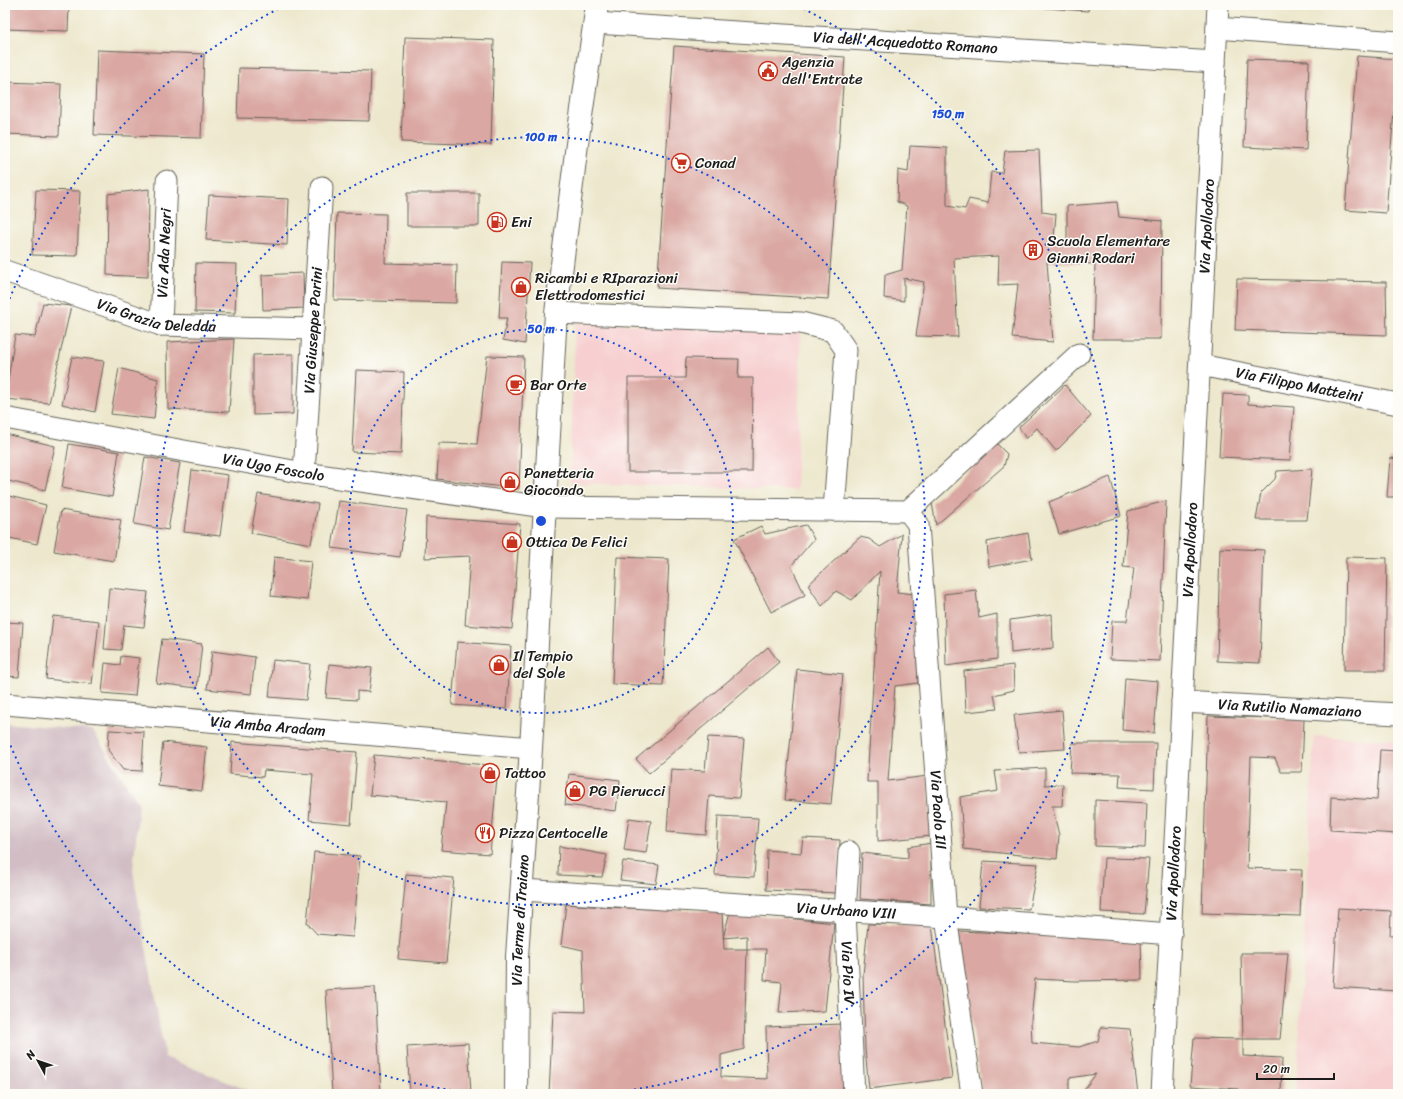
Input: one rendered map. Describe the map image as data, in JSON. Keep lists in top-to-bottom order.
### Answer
{
  "streets": {
    "main road": ["Via Terme di Traiano"],
    "street": [
      "Via dell'Acquedotto Romano",
      "Via Apollodoro",
      "Via Ada Negri",
      "Via Grazia Deledda",
      "Via Giuseppe Parini",
      "Via Filippo Matteini",
      "Via Ugo Foscolo",
      "Via Rutilio Namaziano",
      "Via Amba Aradam",
      "Via Paolo III",
      "Via Urbano VIII",
      "Via Pio IV"
    ]
  },
  "crossings": [
    ["Via dell'Acquedotto Romano", "Via Apollodoro"],
    ["Via dell'Acquedotto Romano", "Via Terme di Traiano"],
    ["Via Apollodoro", "Via Filippo Matteini"],
    ["Via Apollodoro", "Via Rutilio Namaziano"],
    ["Via Apollodoro", "Via Urbano VIII"],
    ["Via Ada Negri", "Via Grazia Deledda"],
    ["Via Grazia Deledda", "Via Giuseppe Parini"],
    ["Via Giuseppe Parini", "Via Ugo Foscolo"],
    ["Via Ugo Foscolo", "Via Paolo III"],
    ["Via Ugo Foscolo", "Via Terme di Traiano"],
    ["Via Amba Aradam", "Via Terme di Traiano"],
    ["Via Paolo III", "Via Urbano VIII"],
    ["Via Urbano VIII", "Via Terme di Traiano"],
    ["Via Urbano VIII", "Via Pio IV"]
  ],
  "places": {
    "public building": ["Agenzia dell'Entrate"],
    "supermarket": ["Conad"],
    "fuel station": ["Eni"],
    "building": ["Scuola Elementare Gianni Rodari"],
    "shop": [
      "Ricambi e RIparazioni Elettrodomestici",
      "Panetteria Giocondo",
      "Ottica De Felici",
      "Il Tempio del Sole",
      "Tattoo",
      "PG Pierucci"
    ],
    "cafe": ["Bar Orte"],
    "restaurant": ["Pizza Centocelle"]
  },
  "scale_bar": "20 m",
  "north": "top left",
  "rings": ["150 m", "100 m", "50 m"]
}
